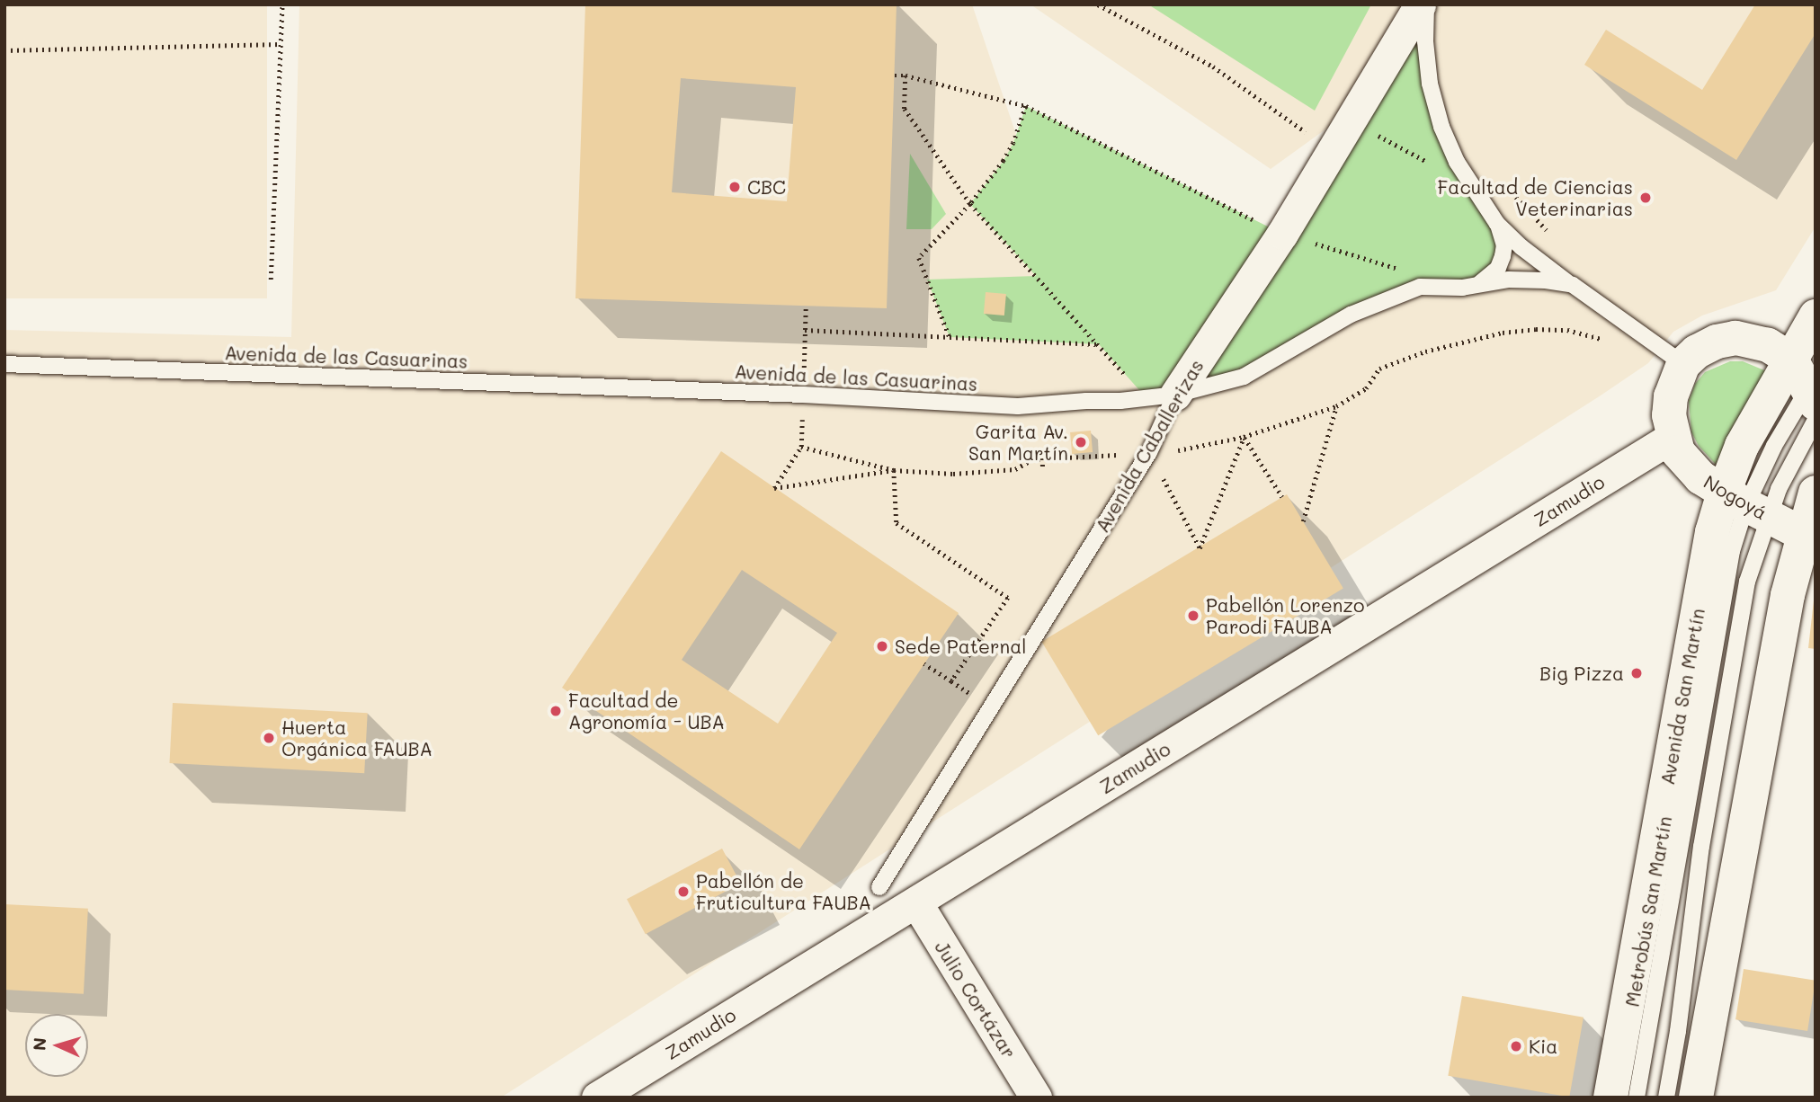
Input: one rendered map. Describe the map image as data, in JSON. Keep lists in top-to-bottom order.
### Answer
{
  "streets": {
    "main road": ["Nogoyá", "Avenida San Martín"],
    "street": ["Avenida Caballerizas", "Zamudio", "Julio Cortázar"],
    "lane": ["Avenida de las Casuarinas", "Metrobús San Martín"]
  },
  "crossings": [
    ["Avenida de las Casuarinas", "Avenida Caballerizas"],
    ["Avenida de las Casuarinas", "Nogoyá"],
    ["Nogoyá", "Zamudio"],
    ["Nogoyá", "Avenida San Martín"],
    ["Nogoyá", "Metrobús San Martín"],
    ["Zamudio", "Julio Cortázar"],
    ["Avenida San Martín", "Metrobús San Martín"]
  ],
  "places": [
    "CBC",
    "Facultad de Ciencias Veterinarias",
    "Garita Av. San Martín",
    "Pabellón Lorenzo Parodi FAUBA",
    "Sede Paternal",
    "Big Pizza",
    "Facultad de Agronomía - UBA",
    "Huerta Orgánica FAUBA",
    "Pabellón de Fruticultura FAUBA",
    "Kia"
  ],
  "north": "left"
}
